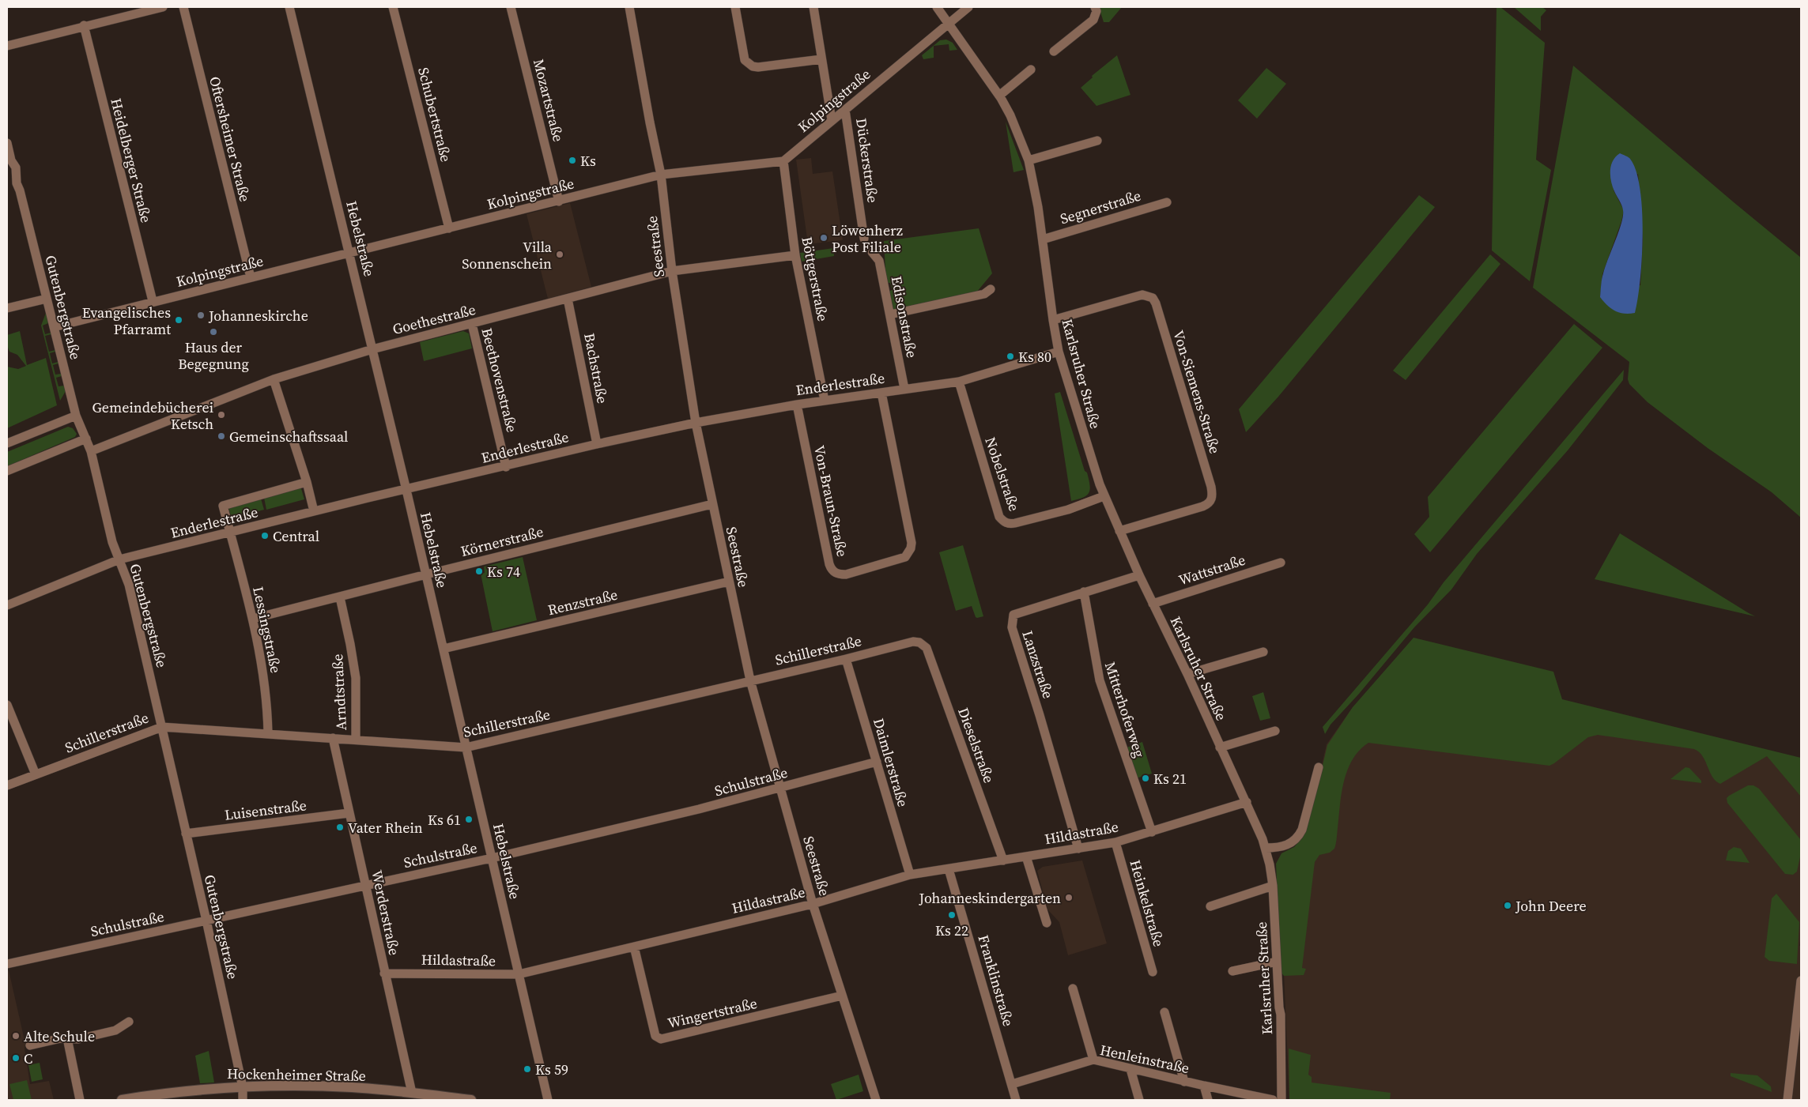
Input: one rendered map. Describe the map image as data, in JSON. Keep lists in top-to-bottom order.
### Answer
{
  "streets": {
    "street": [
      "Mozartstraße",
      "Kolpingstraße",
      "Schubertstraße",
      "Oftersheimer Straße",
      "Heidelberger Straße",
      "Dückerstraße",
      "Segnerstraße",
      "Hebelstraße",
      "Seestraße",
      "Böttgerstraße",
      "Gutenbergstraße",
      "Edisonstraße",
      "Goethestraße",
      "Bachstraße",
      "Karlsruher Straße",
      "Beethovenstraße",
      "Enderlestraße",
      "Von-Siemens-Straße",
      "Nobelstraße",
      "Von-Braun-Straße",
      "Körnerstraße",
      "Wattstraße",
      "Renzstraße",
      "Lessingstraße",
      "Schillerstraße",
      "Lanzstraße",
      "Arndtstraße",
      "Mitterhoferweg",
      "Dieselstraße",
      "Daimlerstraße",
      "Schulstraße",
      "Luisenstraße",
      "Hildastraße",
      "Heinkelstraße",
      "Werderstraße",
      "Franklinstraße",
      "Wingertstraße",
      "Henleinstraße",
      "Hockenheimer Straße"
    ]
  },
  "crossings": [
    ["Mozartstraße", "Kolpingstraße"],
    ["Kolpingstraße", "Schubertstraße"],
    ["Kolpingstraße", "Oftersheimer Straße"],
    ["Kolpingstraße", "Heidelberger Straße"],
    ["Kolpingstraße", "Dückerstraße"],
    ["Kolpingstraße", "Hebelstraße"],
    ["Kolpingstraße", "Seestraße"],
    ["Kolpingstraße", "Böttgerstraße"],
    ["Kolpingstraße", "Gutenbergstraße"],
    ["Kolpingstraße", "Karlsruher Straße"],
    ["Segnerstraße", "Karlsruher Straße"],
    ["Hebelstraße", "Goethestraße"],
    ["Hebelstraße", "Enderlestraße"],
    ["Hebelstraße", "Körnerstraße"],
    ["Hebelstraße", "Renzstraße"],
    ["Hebelstraße", "Schillerstraße"],
    ["Hebelstraße", "Schulstraße"],
    ["Hebelstraße", "Hildastraße"],
    ["Seestraße", "Goethestraße"],
    ["Seestraße", "Enderlestraße"],
    ["Seestraße", "Körnerstraße"],
    ["Seestraße", "Renzstraße"],
    ["Seestraße", "Schillerstraße"],
    ["Seestraße", "Schulstraße"],
    ["Seestraße", "Hildastraße"],
    ["Seestraße", "Wingertstraße"],
    ["Böttgerstraße", "Goethestraße"],
    ["Böttgerstraße", "Enderlestraße"],
    ["Gutenbergstraße", "Goethestraße"],
    ["Gutenbergstraße", "Enderlestraße"],
    ["Gutenbergstraße", "Schillerstraße"],
    ["Gutenbergstraße", "Schulstraße"],
    ["Gutenbergstraße", "Luisenstraße"],
    ["Gutenbergstraße", "Hockenheimer Straße"],
    ["Edisonstraße", "Enderlestraße"],
    ["Goethestraße", "Bachstraße"],
    ["Goethestraße", "Beethovenstraße"],
    ["Bachstraße", "Enderlestraße"],
    ["Karlsruher Straße", "Enderlestraße"],
    ["Karlsruher Straße", "Von-Siemens-Straße"],
    ["Karlsruher Straße", "Nobelstraße"],
    ["Karlsruher Straße", "Wattstraße"],
    ["Karlsruher Straße", "Lanzstraße"],
    ["Karlsruher Straße", "Hildastraße"],
    ["Beethovenstraße", "Enderlestraße"],
    ["Enderlestraße", "Nobelstraße"],
    ["Enderlestraße", "Von-Braun-Straße"],
    ["Enderlestraße", "Lessingstraße"],
    ["Körnerstraße", "Lessingstraße"],
    ["Körnerstraße", "Arndtstraße"],
    ["Lessingstraße", "Schillerstraße"],
    ["Schillerstraße", "Arndtstraße"],
    ["Schillerstraße", "Dieselstraße"],
    ["Schillerstraße", "Daimlerstraße"],
    ["Schillerstraße", "Werderstraße"],
    ["Lanzstraße", "Mitterhoferweg"],
    ["Lanzstraße", "Hildastraße"],
    ["Mitterhoferweg", "Hildastraße"],
    ["Dieselstraße", "Hildastraße"],
    ["Daimlerstraße", "Schulstraße"],
    ["Daimlerstraße", "Hildastraße"],
    ["Schulstraße", "Werderstraße"],
    ["Luisenstraße", "Werderstraße"],
    ["Hildastraße", "Heinkelstraße"],
    ["Hildastraße", "Werderstraße"],
    ["Hildastraße", "Franklinstraße"],
    ["Hildastraße", "Wingertstraße"],
    ["Werderstraße", "Hockenheimer Straße"],
    ["Franklinstraße", "Henleinstraße"]
  ],
  "places": [
    "Ks",
    "Löwenherz Post Filiale",
    "Villa Sonnenschein",
    "Johanneskirche",
    "Evangelisches Pfarramt",
    "Haus der Begegnung",
    "Ks 80",
    "Gemeindebücherei Ketsch",
    "Gemeinschaftssaal",
    "Central",
    "Ks 74",
    "Ks 21",
    "Ks 61",
    "Vater Rhein",
    "Johanneskindergarten",
    "John Deere",
    "Ks 22",
    "Alte Schule",
    "C",
    "Ks 59"
  ]
}
